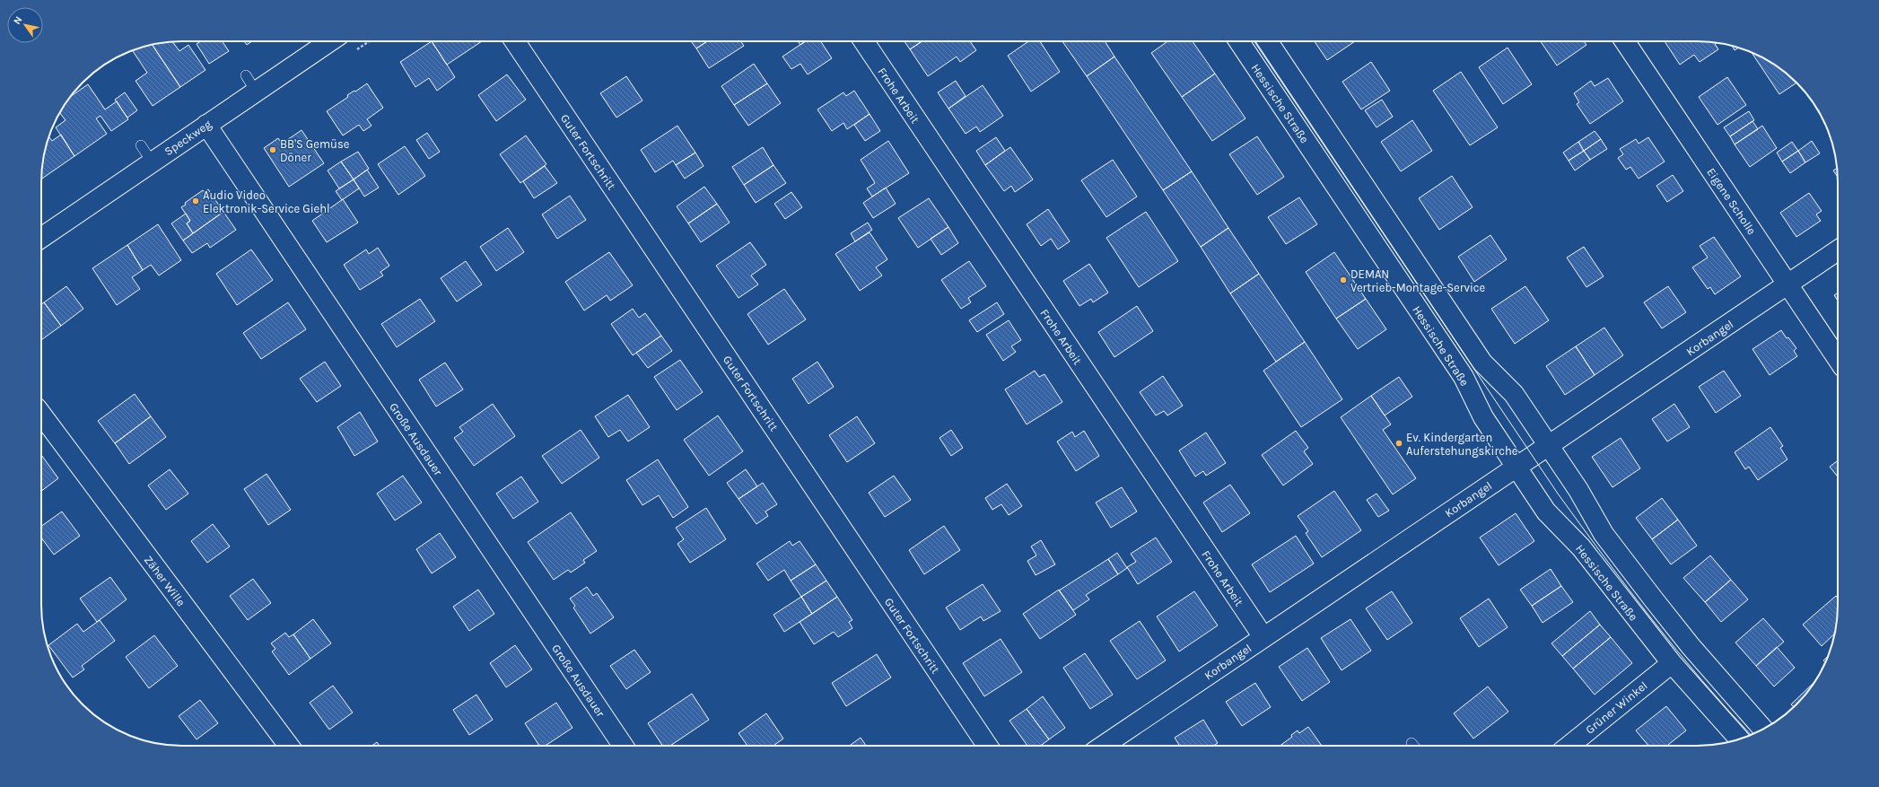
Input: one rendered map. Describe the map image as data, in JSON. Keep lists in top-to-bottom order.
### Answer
{
  "streets": {
    "street": [
      "Frohe Arbeit",
      "Hessische Straße",
      "Speckweg",
      "Guter Fortschritt",
      "Eigene Scholle",
      "Korbangel",
      "Große Ausdauer",
      "Zäher Wille",
      "Grüner Winkel"
    ]
  },
  "crossings": [
    ["Frohe Arbeit", "Korbangel"],
    ["Hessische Straße", "Korbangel"],
    ["Hessische Straße", "Grüner Winkel"],
    ["Speckweg", "Große Ausdauer"],
    ["Eigene Scholle", "Korbangel"]
  ],
  "places": [
    "BB'S Gemüse Döner",
    "Audio Video Elektronik-Service Giehl",
    "DEMAN Vertrieb-Montage-Service",
    "Ev. Kindergarten Auferstehungskirche"
  ],
  "north": "top left"
}
